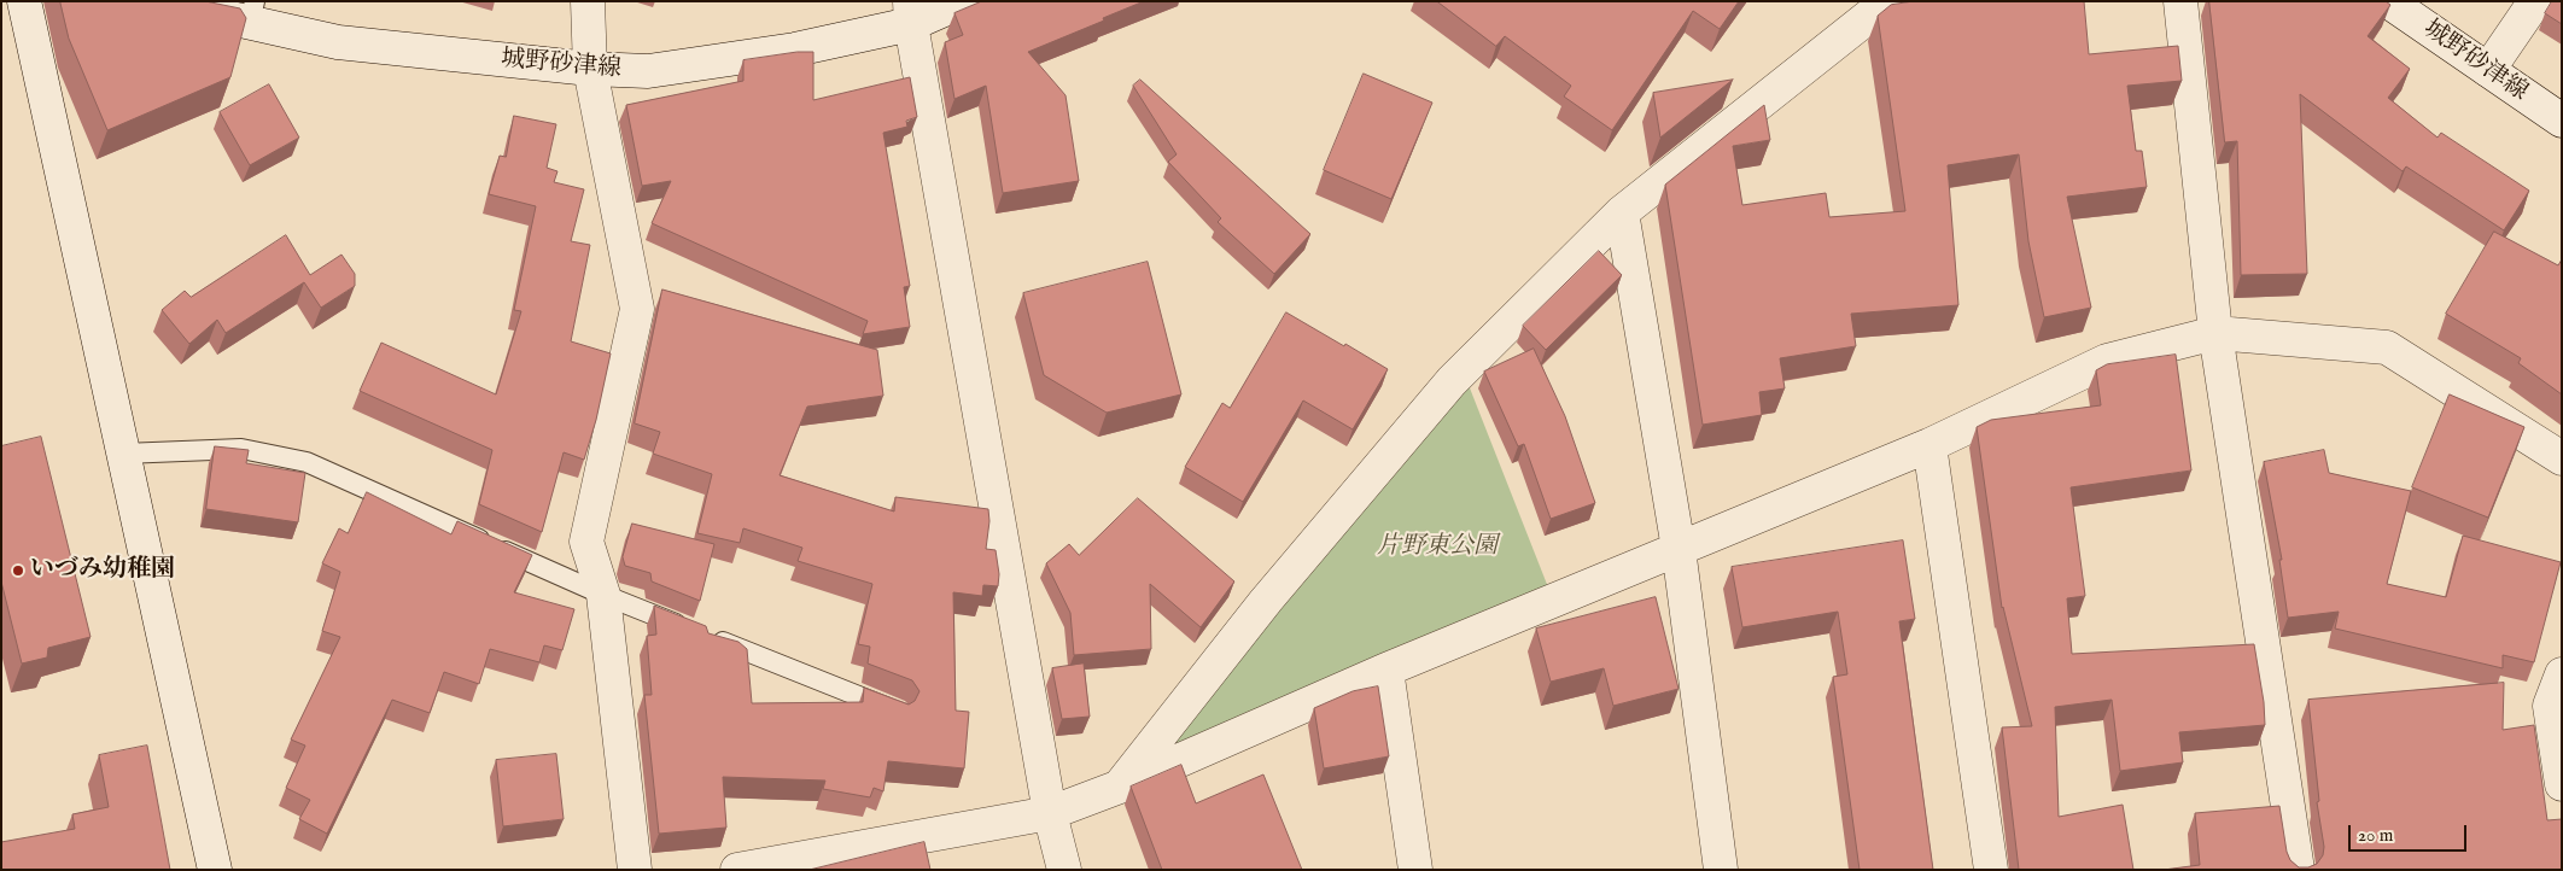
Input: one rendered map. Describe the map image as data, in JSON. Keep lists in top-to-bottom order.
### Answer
{
  "streets": {
    "street": ["城野砂津線"]
  },
  "parks": ["片野東公園"],
  "places": ["いづみ幼稚園"],
  "scale_bar": "20 m"
}
